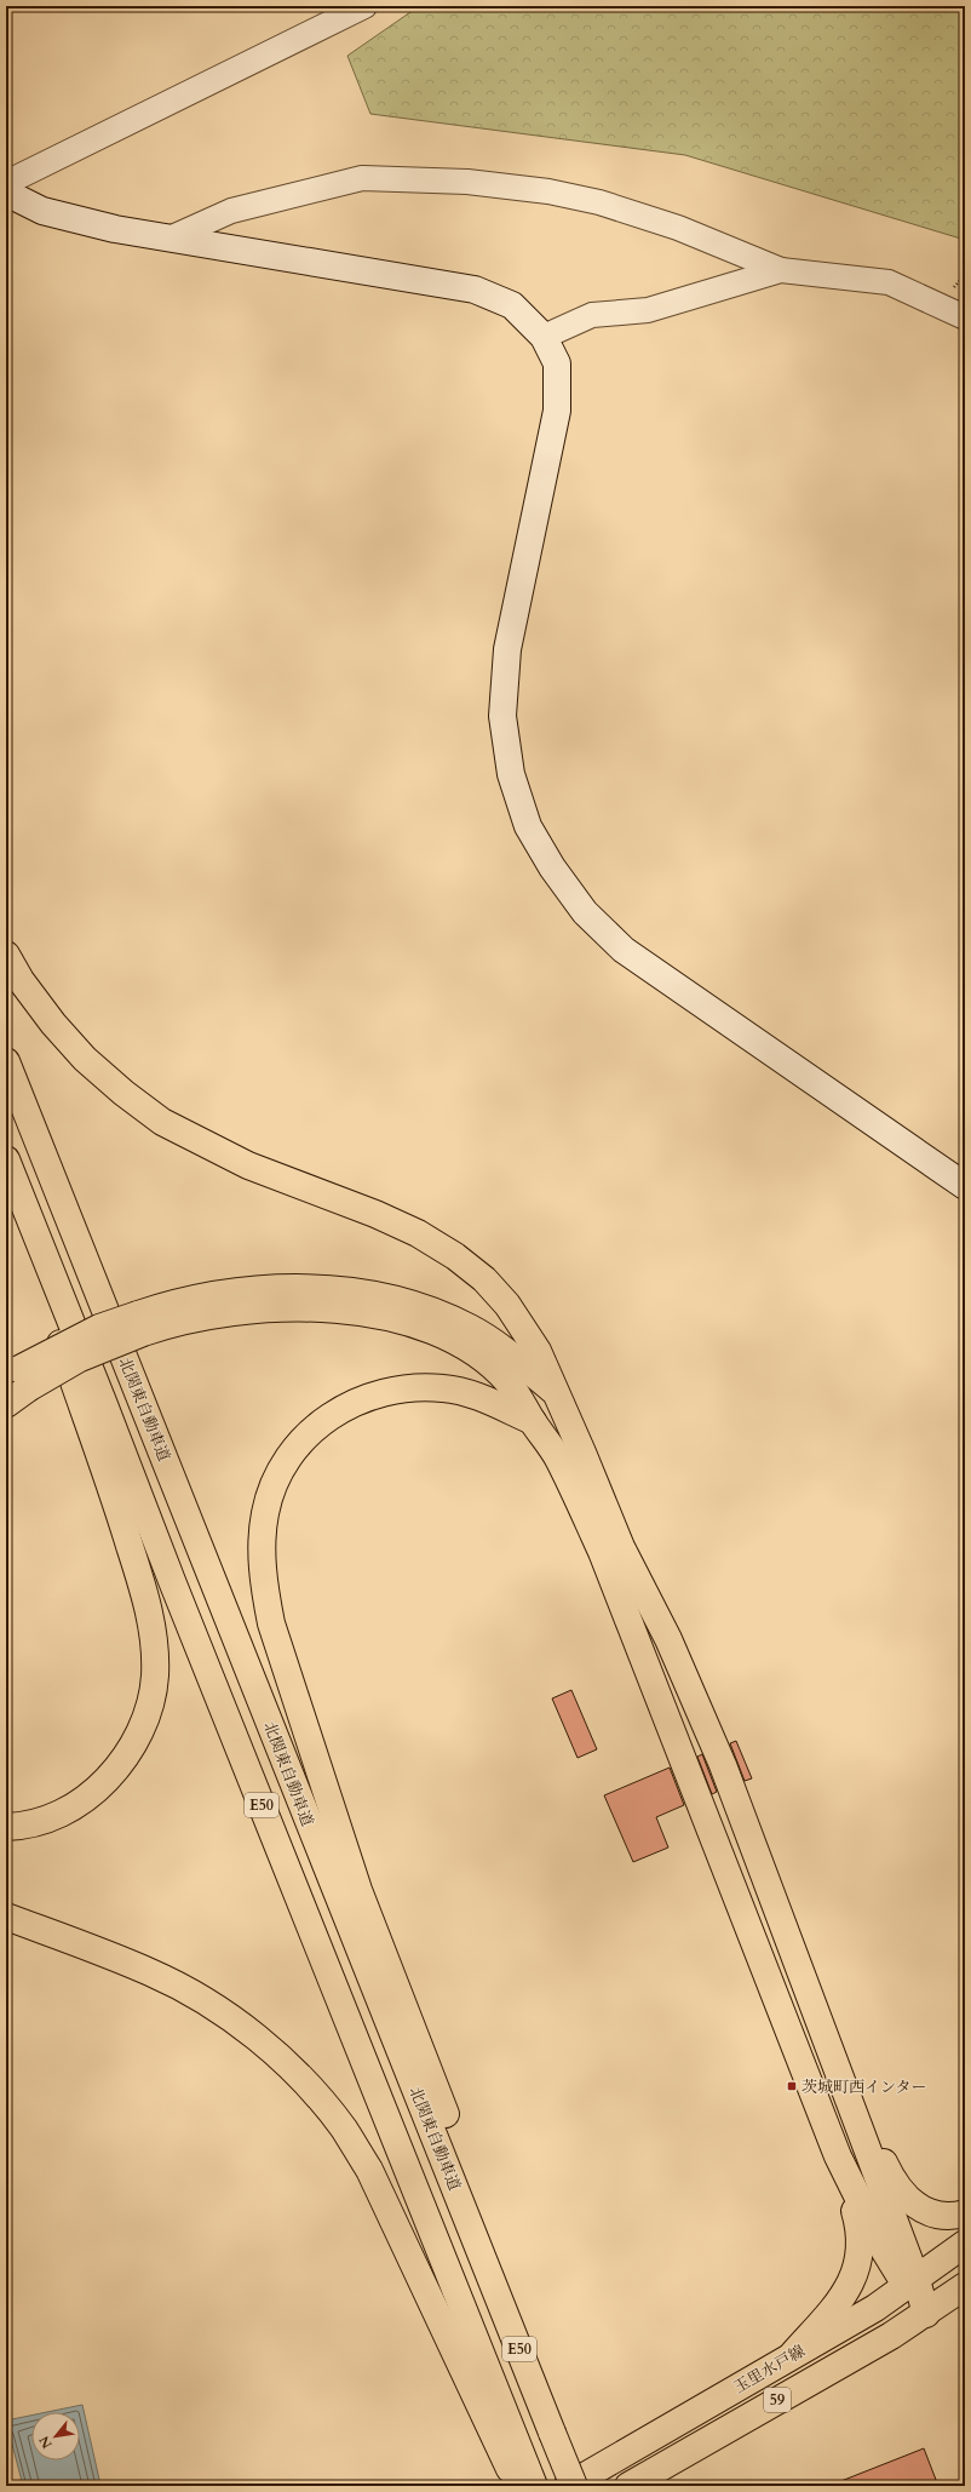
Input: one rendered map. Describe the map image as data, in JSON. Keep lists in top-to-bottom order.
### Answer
{
  "streets": {
    "main road": [
      "北関東自動車道",
      "E50",
      "玉里水戸線",
      "59"
    ]
  },
  "places": {
    "transit": ["茨城町西インター"]
  },
  "north": "bottom left"
}
